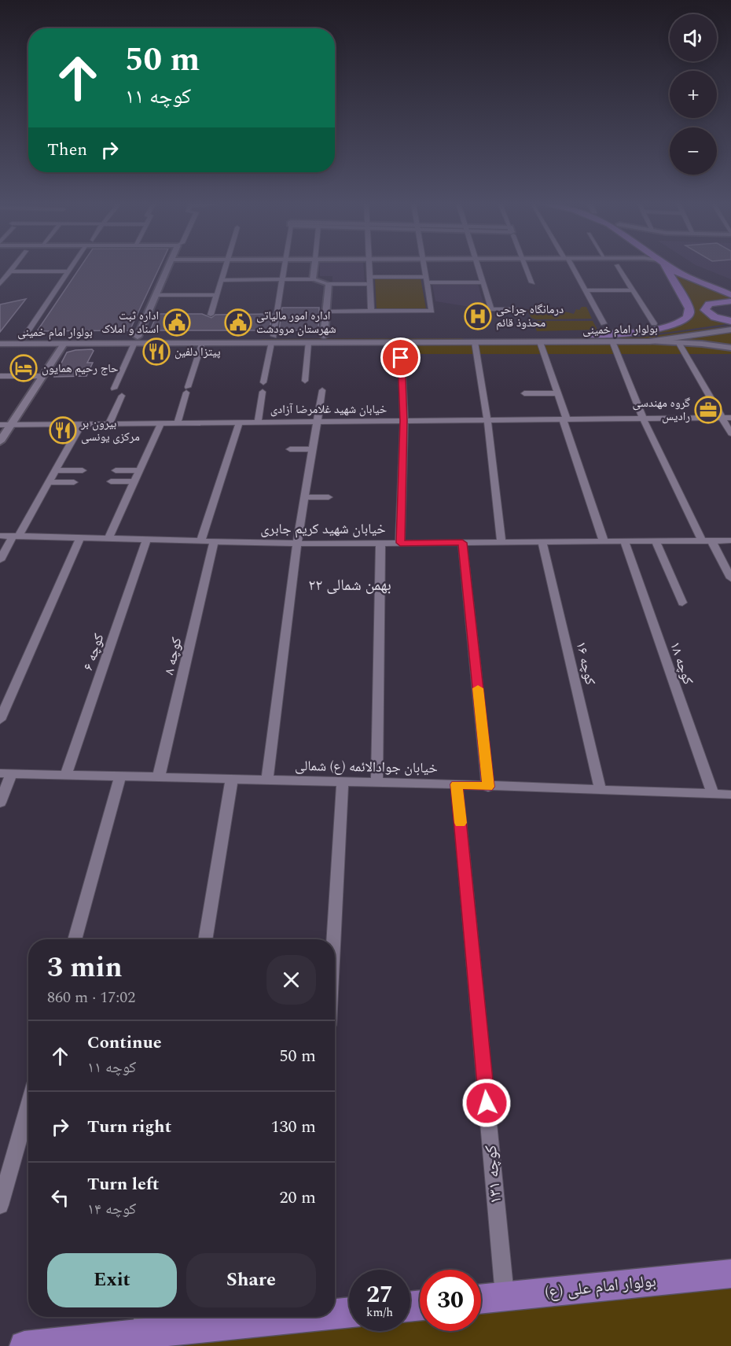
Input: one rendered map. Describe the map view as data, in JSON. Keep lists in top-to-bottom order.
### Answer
{
  "streets": {
    "main road": ["بولوار امام خمینی", "بولوار امام علی (ع)"],
    "street": [
      "خیابان شهید غلامرضا آزادی",
      "خیابان شهید کریم جابری",
      "کوچه ۶",
      "کوچه ۸",
      "کوچه ۱۶",
      "کوچه ۱۸",
      "خیابان جوادالائمه (ع) شمالی",
      "کوچه ۱۳۱"
    ]
  },
  "crossings": [
    ["خیابان شهید کریم جابری", "کوچه ۶"],
    ["خیابان شهید کریم جابری", "کوچه ۸"],
    ["خیابان شهید کریم جابری", "کوچه ۱۶"],
    ["خیابان شهید کریم جابری", "کوچه ۱۸"],
    ["کوچه ۶", "خیابان جوادالائمه (ع) شمالی"],
    ["کوچه ۸", "خیابان جوادالائمه (ع) شمالی"],
    ["کوچه ۱۶", "خیابان جوادالائمه (ع) شمالی"],
    ["کوچه ۱۸", "خیابان جوادالائمه (ع) شمالی"],
    ["خیابان جوادالائمه (ع) شمالی", "کوچه ۱۳۱"],
    ["کوچه ۱۳۱", "بولوار امام علی (ع)"]
  ],
  "districts": ["۲۲ بهمن شمالی"],
  "places": {
    "hospital": ["درمانگاه جراحی محذوذ قائم"],
    "public building": ["اداره ثبت اسناد و املاک", "اداره امور مالیاتی شهرستان مرودشت"],
    "restaurant": ["پیتزا دلفین", "بیرون بر مرکزی یونسی"],
    "hotel": ["حاج رحیم همایون"],
    "office": ["گروه مهندسی رادیس"]
  },
  "page": {
    "map_buttons": ["+", "−"],
    "turn": ["50 m", "کوچه ۱۱"],
    "then": "Then",
    "heading": ["3 min", "860 m · 17:02"],
    "list": [
      {
        "name": "Continue",
        "note": "کوچه ۱۱",
        "value": "50 m"
      },
      {
        "name": "Turn right",
        "value": "130 m"
      },
      {
        "name": "Turn left",
        "note": "کوچه ۱۴",
        "value": "20 m"
      }
    ],
    "buttons": ["Exit", "Share"],
    "speed": "27 km/h",
    "limit": "30"
  }
}
